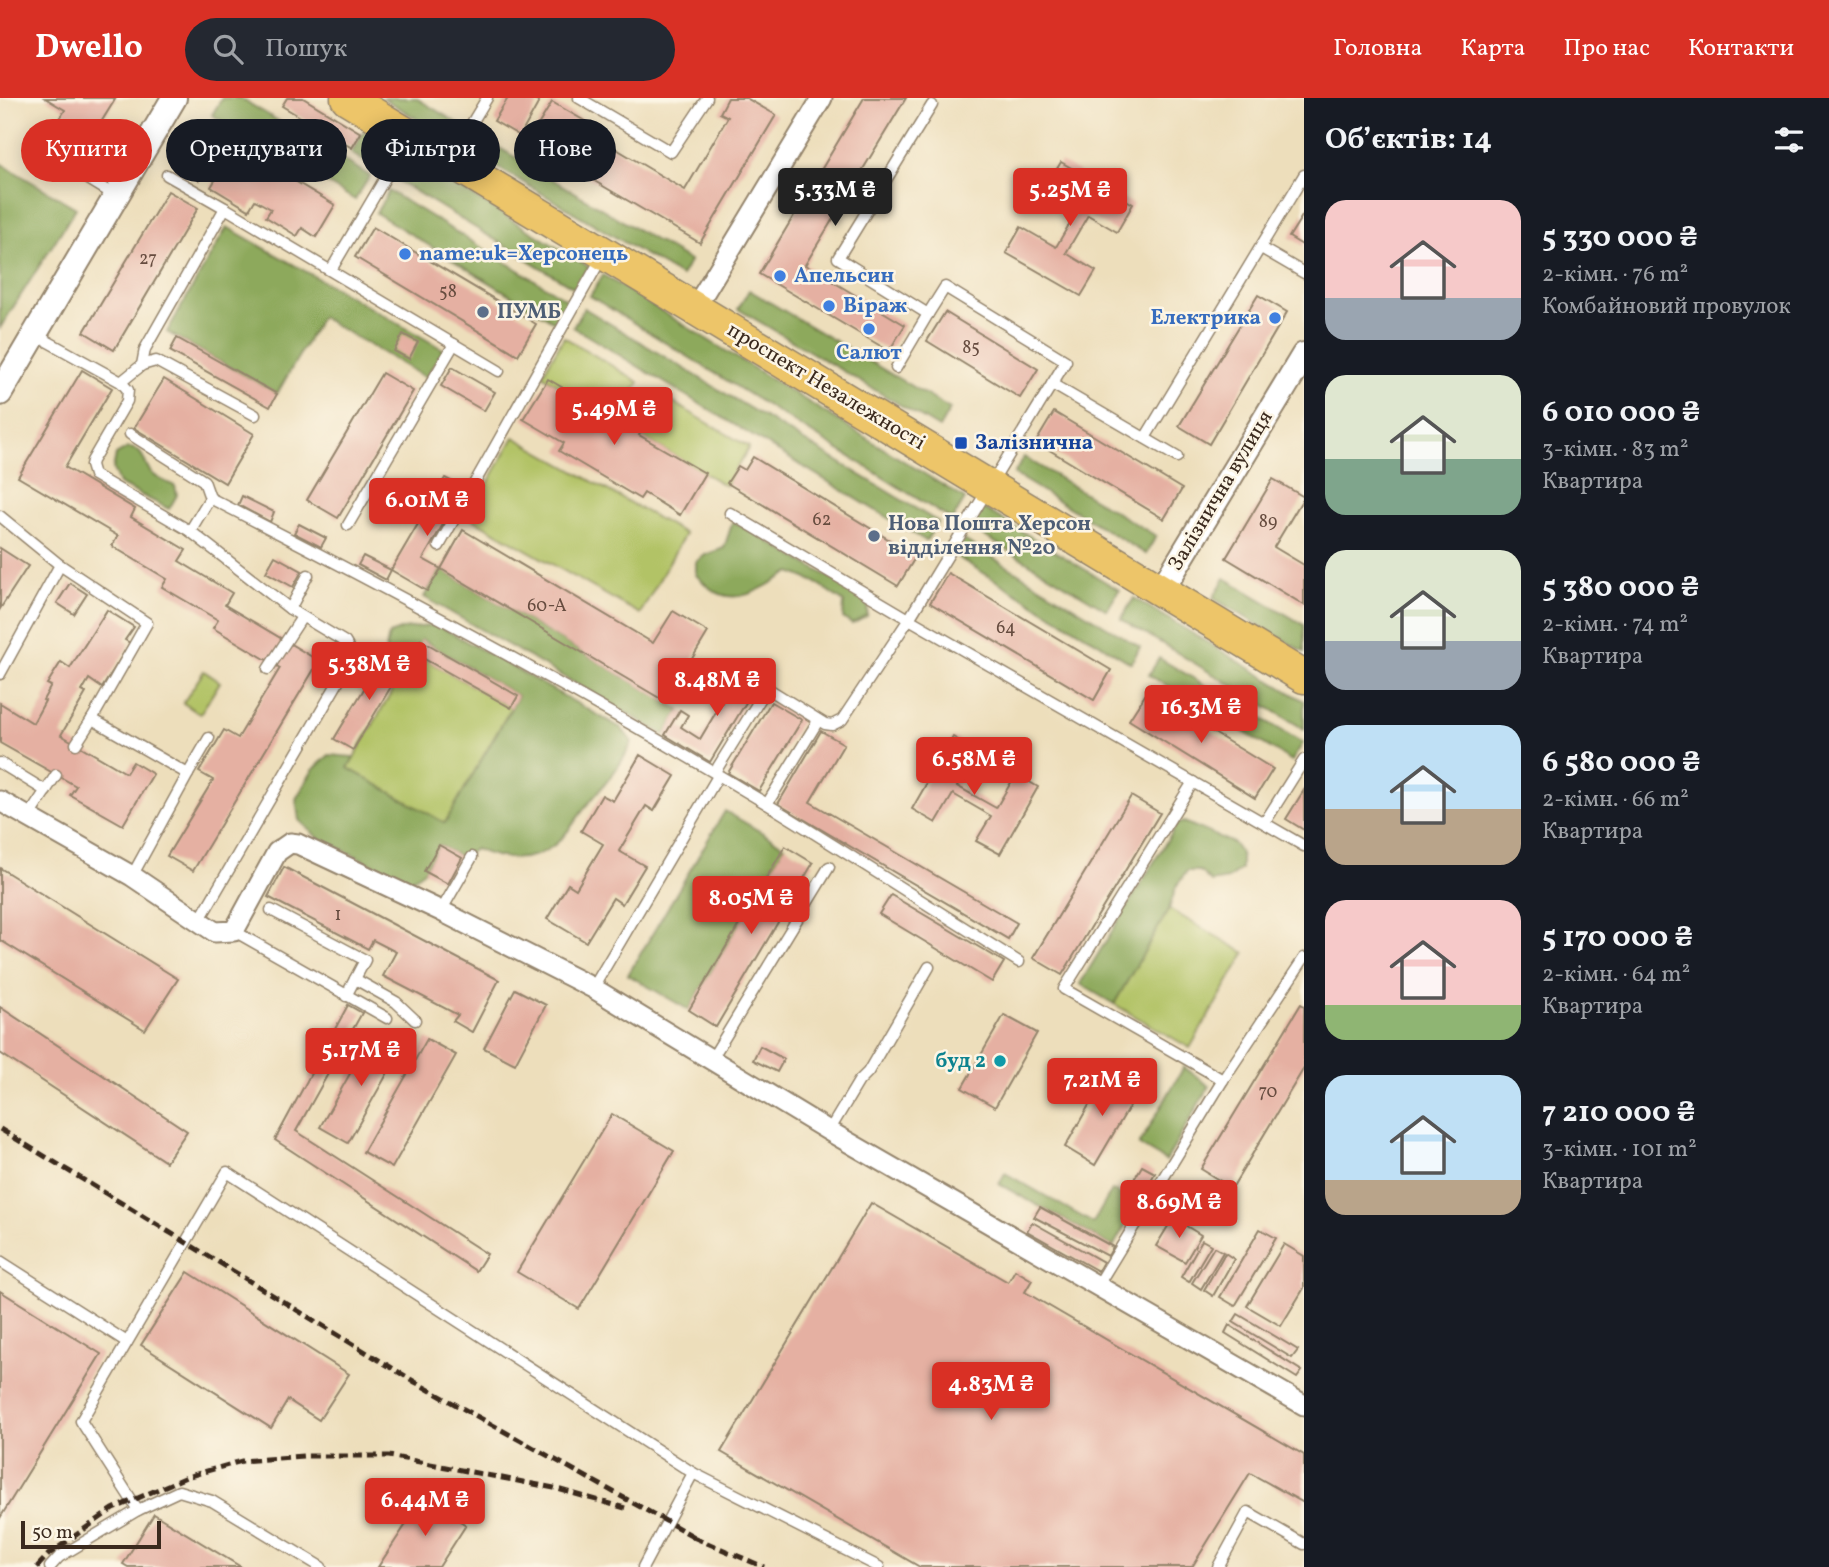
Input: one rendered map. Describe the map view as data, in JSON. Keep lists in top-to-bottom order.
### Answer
{
  "streets": {
    "main road": ["проспект Незалежності"],
    "street": ["Залізнична вулиця"]
  },
  "crossings": [
    ["проспект Незалежності", "Залізнична вулиця"]
  ],
  "places": {
    "other": [
      "name:uk=Херсонець",
      "Апельсин",
      "Віраж",
      "ПУМБ",
      "Електрика",
      "Салют",
      "Нова Пошта Херсон відділення №20",
      "буд 2"
    ],
    "transit": ["Залізнична"]
  },
  "house_numbers": [
    "27",
    "58",
    "85",
    "62",
    "89",
    "60-А",
    "64",
    "1",
    "70"
  ],
  "scale_bar": "50 m",
  "page": {
    "header": "Dwello",
    "search": "Пошук",
    "nav": [
      "Головна",
      "Карта",
      "Про нас",
      "Контакти"
    ],
    "heading": "Об’єктів: 14",
    "chip": [
      "Купити",
      "Орендувати",
      "Фільтри",
      "Нове"
    ],
    "price": [
      "5.33M ₴",
      "5.25M ₴",
      "5.49M ₴",
      "6.01M ₴",
      "5.38M ₴",
      "8.48M ₴",
      "16.3M ₴",
      "6.58M ₴",
      "8.05M ₴",
      "5.17M ₴",
      "7.21M ₴",
      "8.69M ₴",
      "4.83M ₴",
      "6.44M ₴"
    ],
    "list": [
      {
        "name": "5 330 000 ₴",
        "note": "2-кімн. · 76 m² · Комбайновий провулок"
      },
      {
        "name": "6 010 000 ₴",
        "note": "3-кімн. · 83 m² · Квартира"
      },
      {
        "name": "5 380 000 ₴",
        "note": "2-кімн. · 74 m² · Квартира"
      },
      {
        "name": "6 580 000 ₴",
        "note": "2-кімн. · 66 m² · Квартира"
      },
      {
        "name": "5 170 000 ₴",
        "note": "2-кімн. · 64 m² · Квартира"
      },
      {
        "name": "7 210 000 ₴",
        "note": "3-кімн. · 101 m² · Квартира"
      }
    ],
    "scale": "50 m"
  }
}
